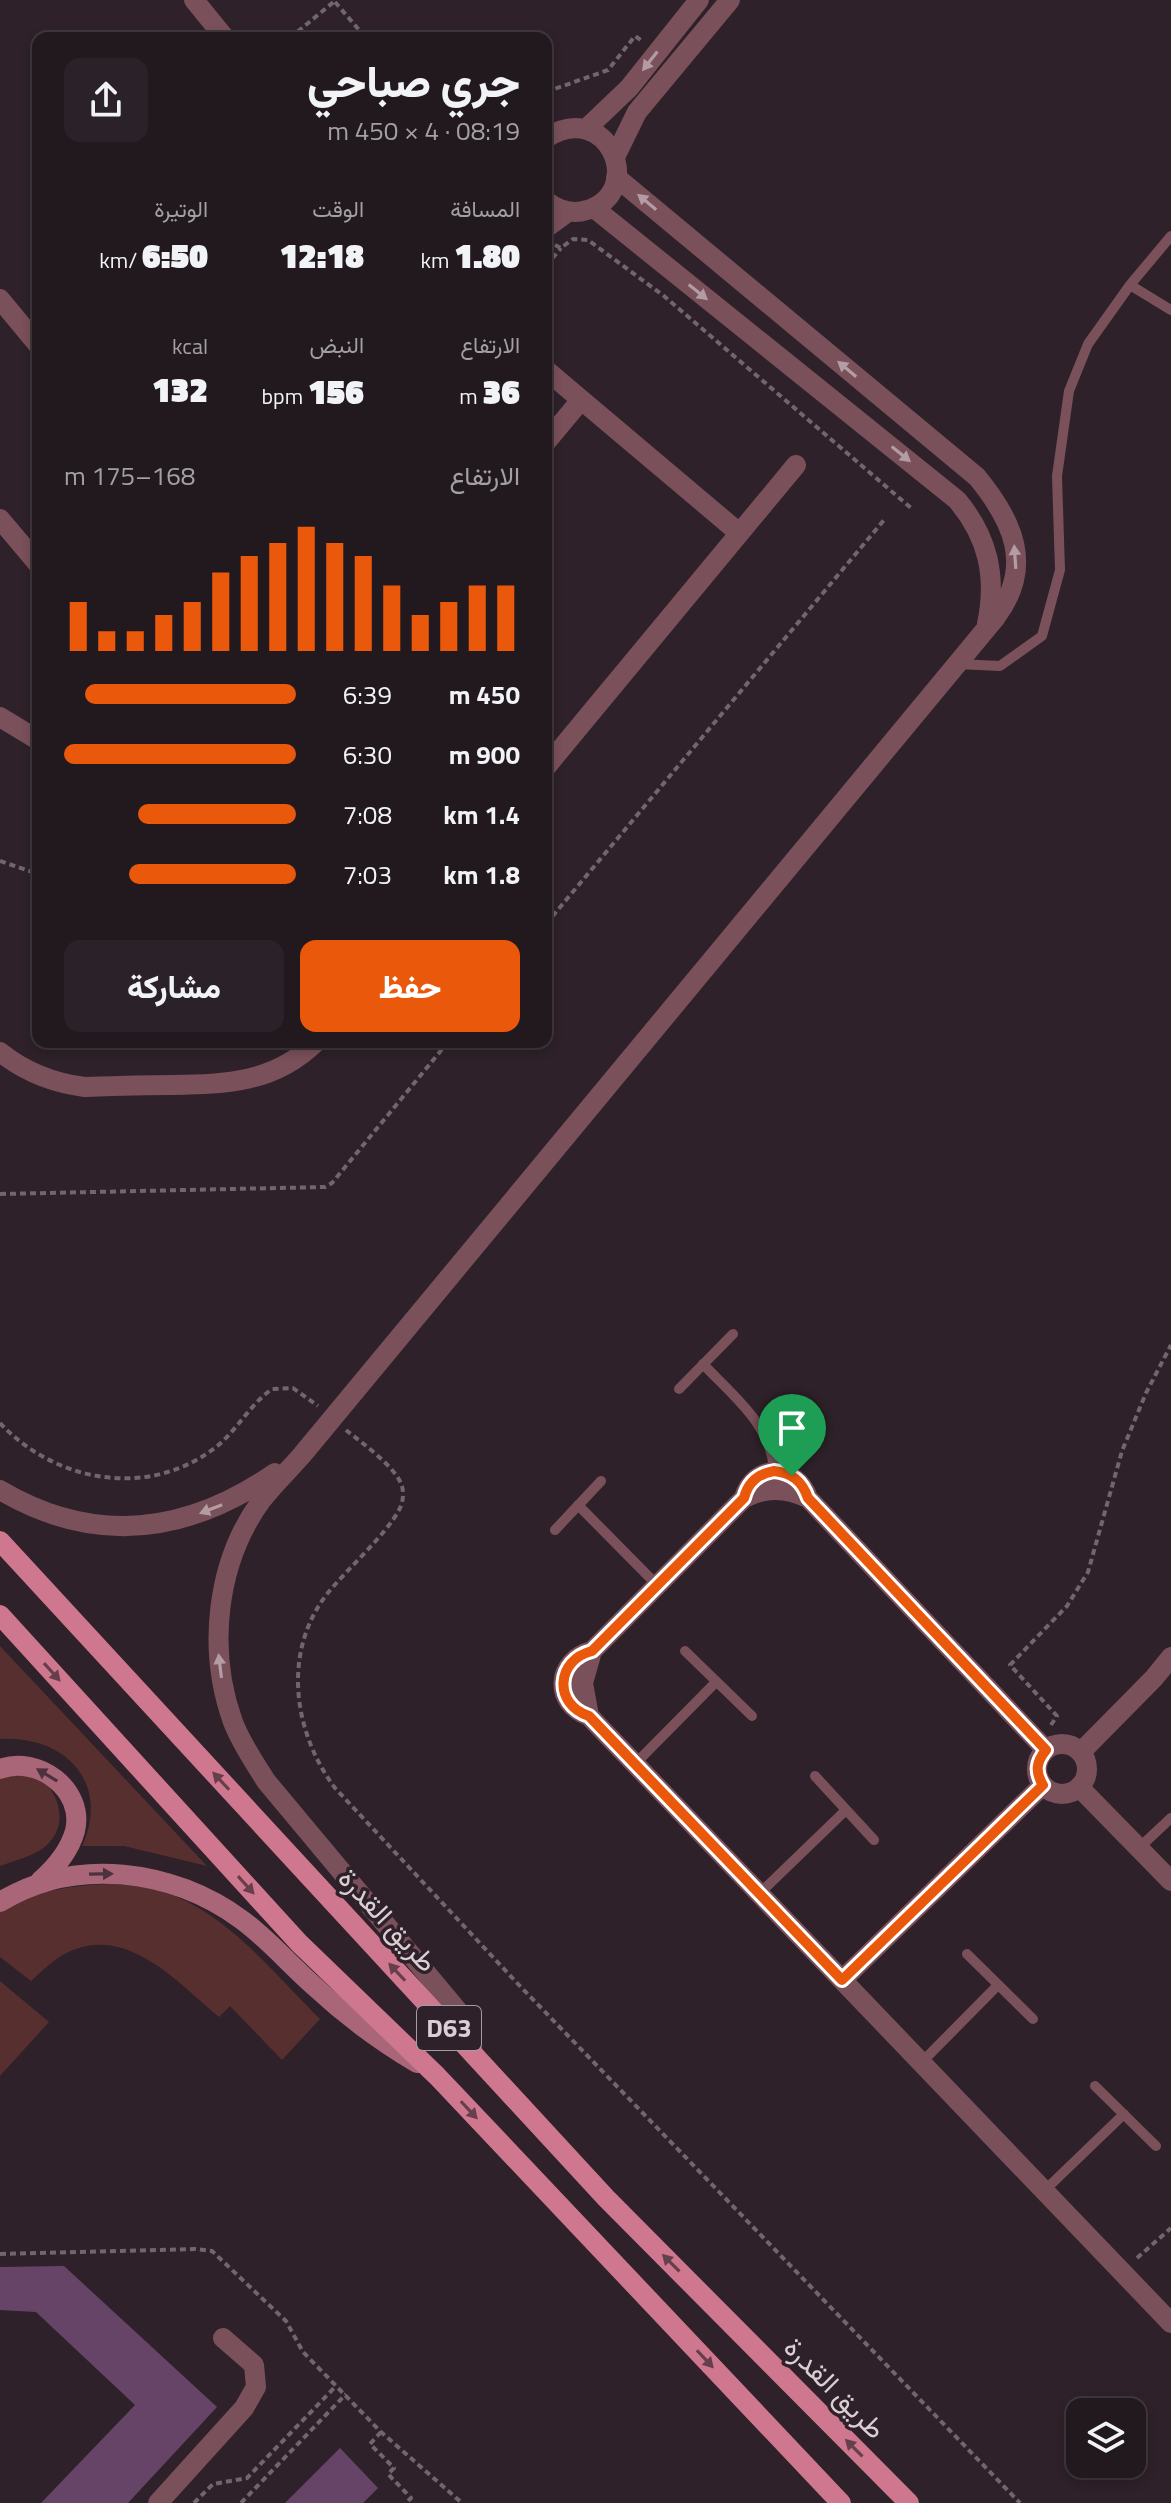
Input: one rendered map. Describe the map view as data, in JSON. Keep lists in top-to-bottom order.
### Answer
{
  "streets": {
    "main road": ["طريق القدرة", "D63"]
  },
  "page": {
    "heading": ["جري صباحي", "08:19 · 4 × 450 m"],
    "stats": [
      ["المسافة", "1.80 km"],
      ["الوقت", "12:18"],
      ["الوتيرة", "6:50 /km"],
      ["الارتفاع", "36 m"],
      ["النبض", "156 bpm"],
      ["kcal", "132"]
    ],
    "chart": ["الارتفاع", "168–175 m"],
    "list": [
      {
        "name": "450 m",
        "note": "6:39"
      },
      {
        "name": "900 m",
        "note": "6:30"
      },
      {
        "name": "1.4 km",
        "note": "7:08"
      },
      {
        "name": "1.8 km",
        "note": "7:03"
      }
    ],
    "buttons": ["حفظ", "مشاركة"]
  }
}
